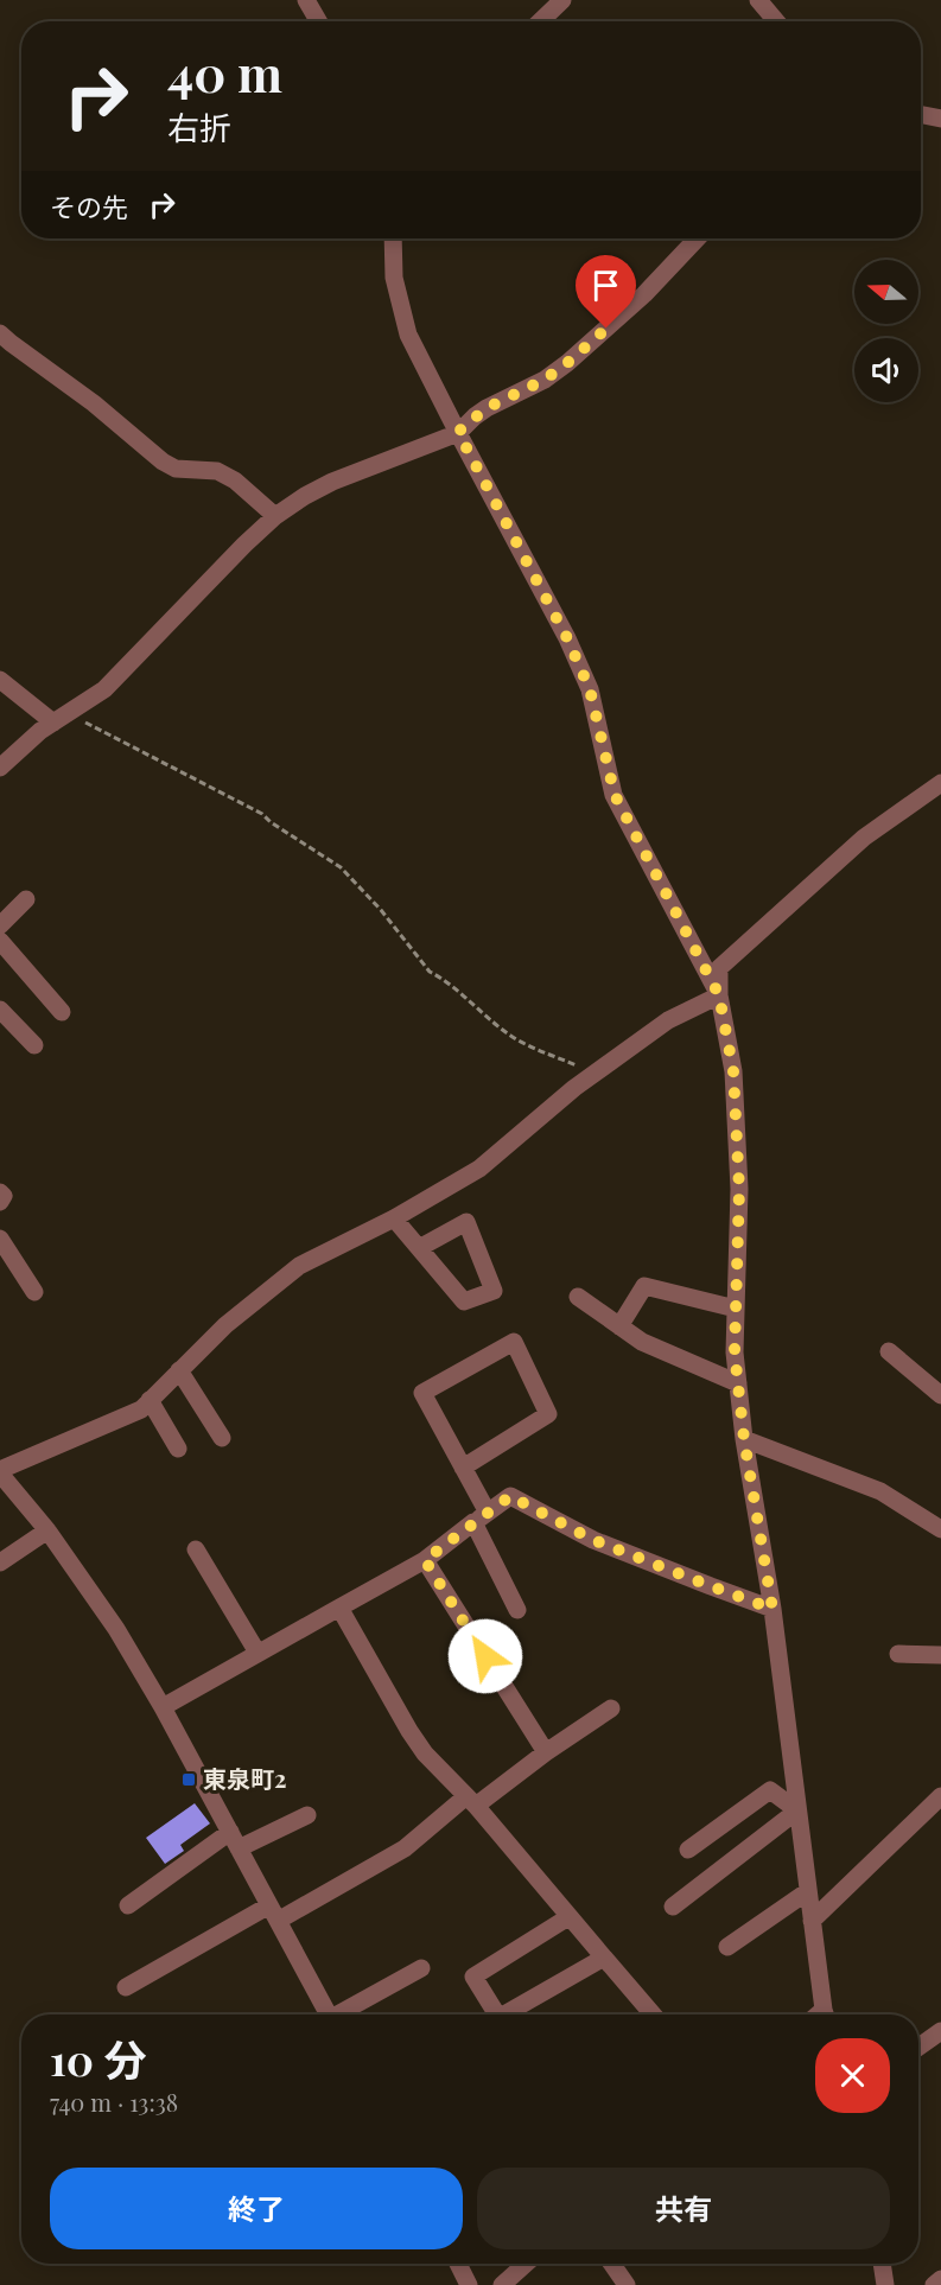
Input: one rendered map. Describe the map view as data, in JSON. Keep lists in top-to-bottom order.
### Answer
{
  "places": {
    "transit": ["東泉町2"]
  },
  "north": "left",
  "page": {
    "turn": ["40 m", "右折"],
    "then": "その先",
    "heading": ["10 分", "740 m · 13:38"],
    "buttons": ["終了", "共有"]
  }
}
